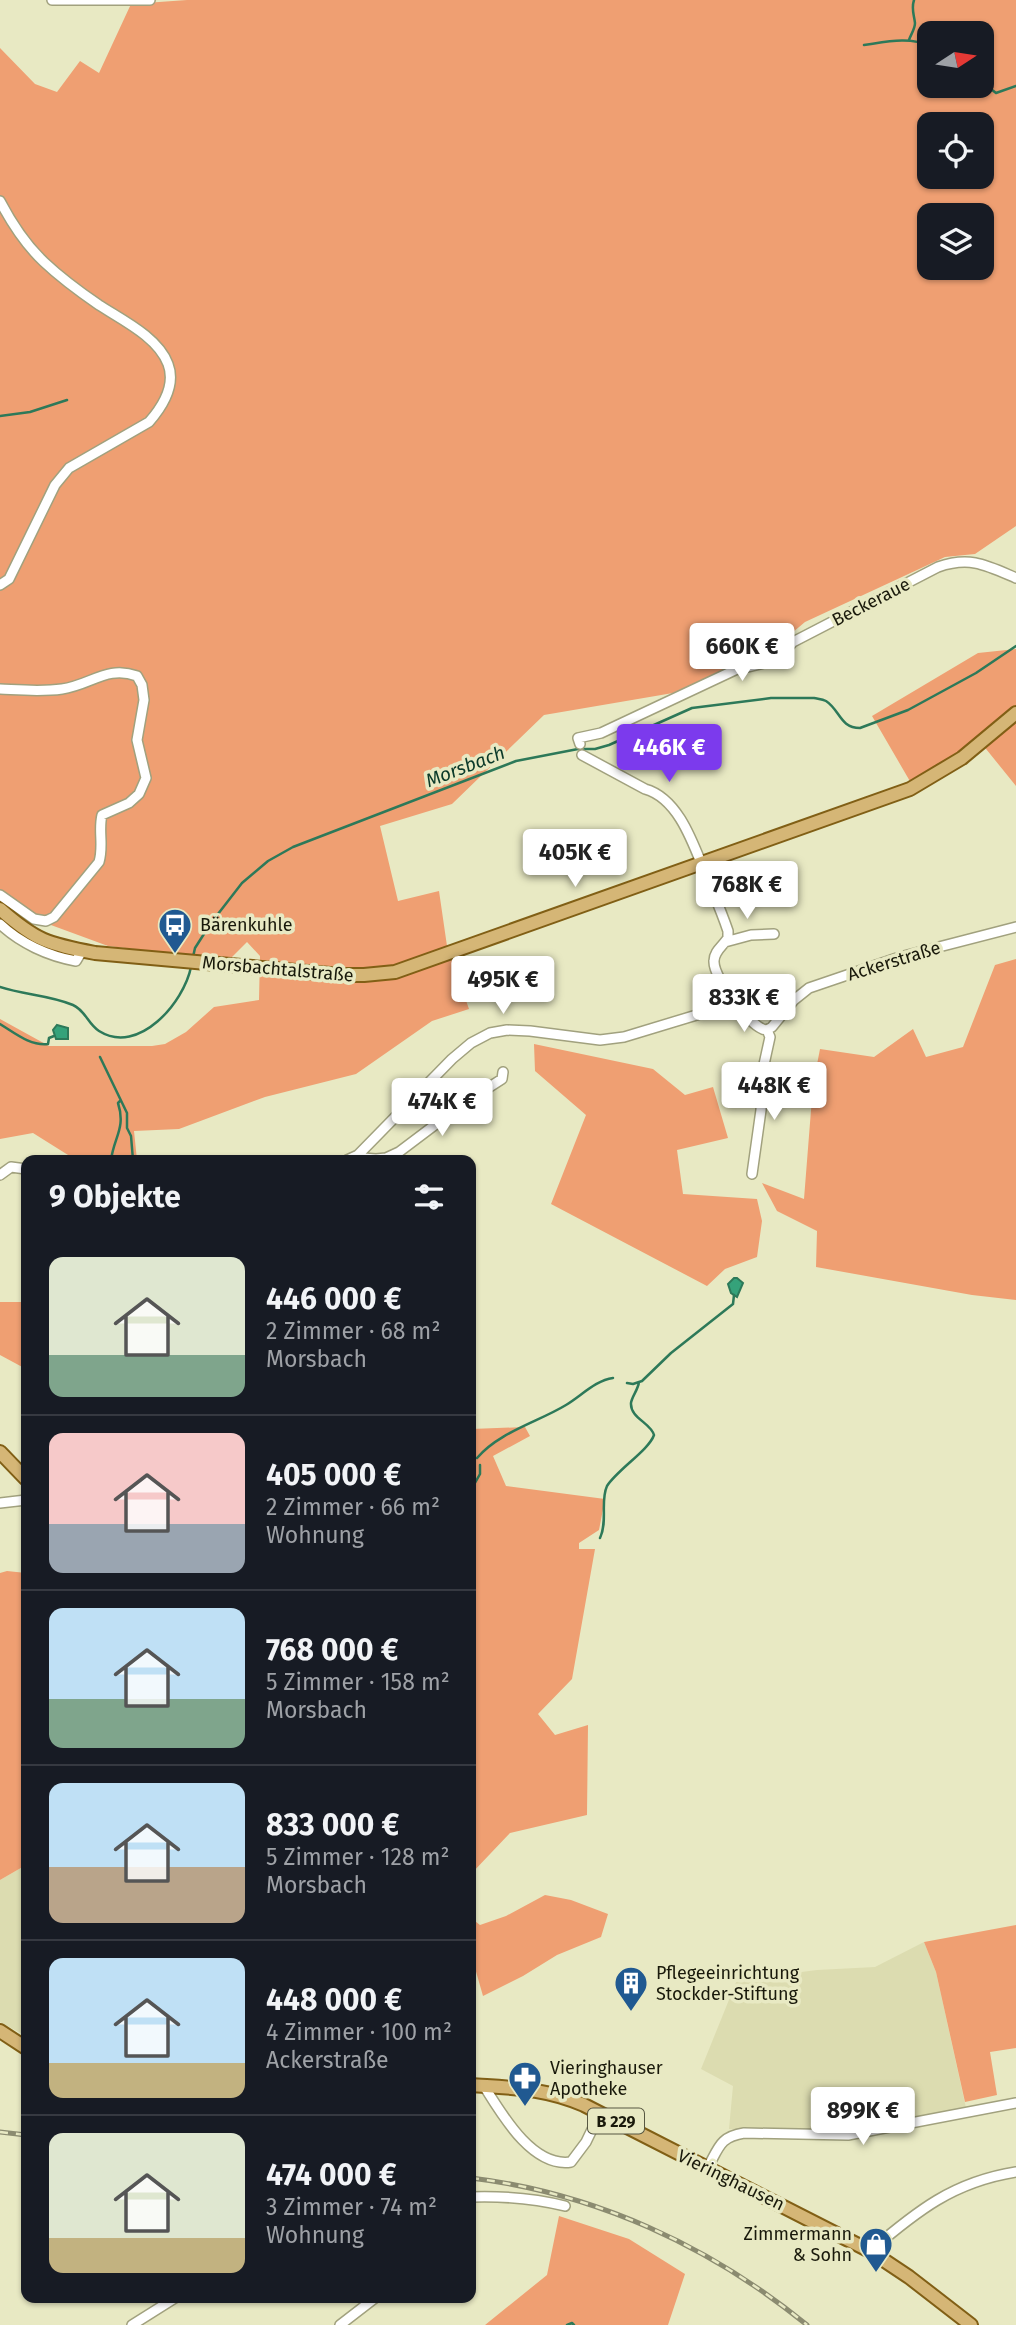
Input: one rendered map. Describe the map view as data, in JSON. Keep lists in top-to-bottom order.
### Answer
{
  "streets": {
    "main road": ["Morsbachtalstraße", "B 229", "Vieringhausen"],
    "street": ["Beckeraue", "Ackerstraße"]
  },
  "water": ["Morsbach"],
  "places": {
    "bus stop": ["Bärenkuhle"],
    "building": ["Pflegeeinrichtung Stockder-Stiftung"],
    "pharmacy": ["Vieringhauser Apotheke"],
    "shop": ["Zimmermann & Sohn"]
  },
  "north": "right",
  "page": {
    "price": [
      "660K €",
      "446K €",
      "405K €",
      "768K €",
      "495K €",
      "833K €",
      "448K €",
      "474K €",
      "899K €"
    ],
    "heading": "9 Objekte",
    "list": [
      {
        "name": "446 000 €",
        "note": "2 Zimmer · 68 m² · Morsbach"
      },
      {
        "name": "405 000 €",
        "note": "2 Zimmer · 66 m² · Wohnung"
      },
      {
        "name": "768 000 €",
        "note": "5 Zimmer · 158 m² · Morsbach"
      },
      {
        "name": "833 000 €",
        "note": "5 Zimmer · 128 m² · Morsbach"
      },
      {
        "name": "448 000 €",
        "note": "4 Zimmer · 100 m² · Ackerstraße"
      },
      {
        "name": "474 000 €",
        "note": "3 Zimmer · 74 m² · Wohnung"
      }
    ]
  }
}
